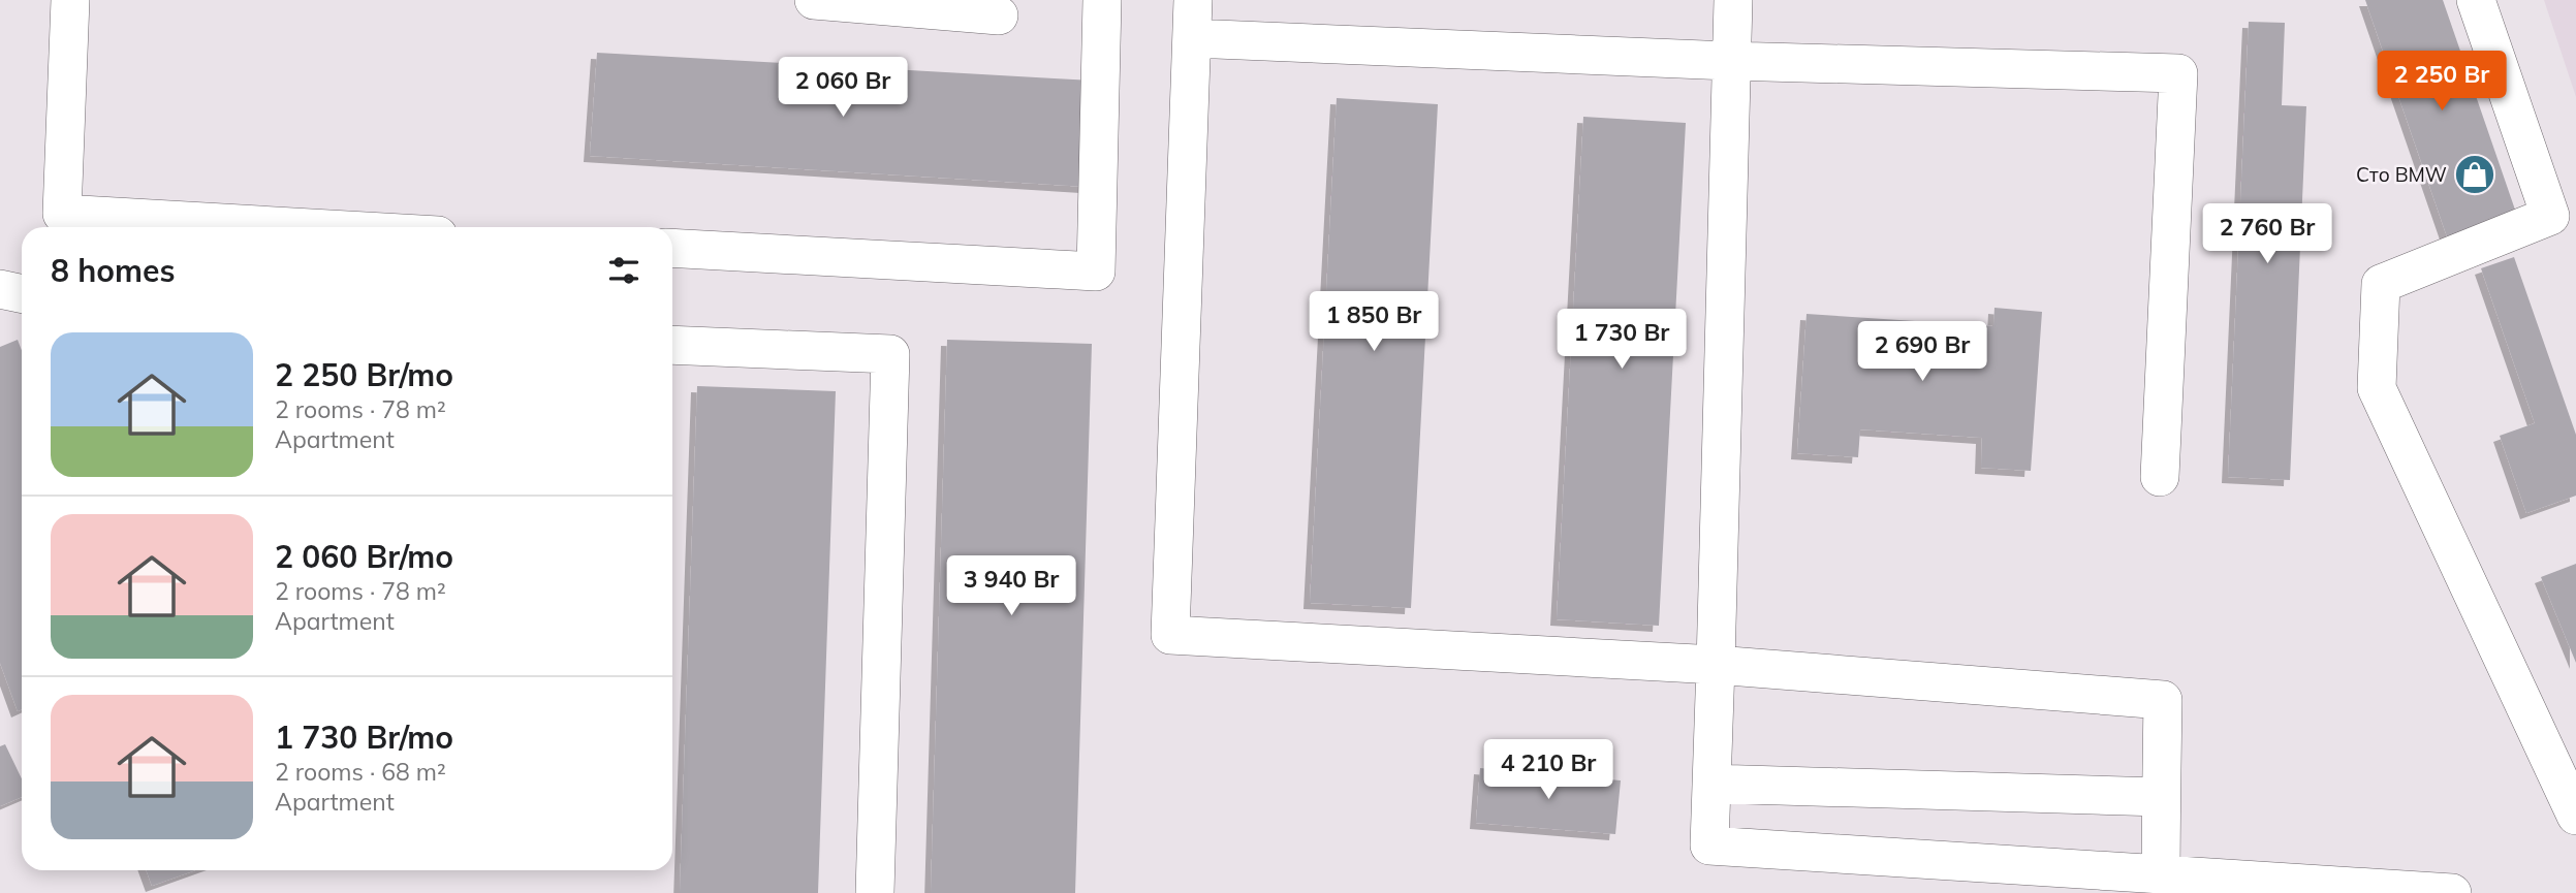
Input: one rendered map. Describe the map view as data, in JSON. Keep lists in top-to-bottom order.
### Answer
{
  "places": {
    "shop": ["Сто BMW"]
  },
  "page": {
    "price": [
      "2 250 Br",
      "2 060 Br",
      "2 760 Br",
      "1 850 Br",
      "1 730 Br",
      "2 690 Br",
      "3 940 Br",
      "4 210 Br"
    ],
    "heading": "8 homes",
    "list": [
      {
        "name": "2 250 Br/mo",
        "note": "2 rooms · 78 m² · Apartment"
      },
      {
        "name": "2 060 Br/mo",
        "note": "2 rooms · 78 m² · Apartment"
      },
      {
        "name": "1 730 Br/mo",
        "note": "2 rooms · 68 m² · Apartment"
      }
    ]
  }
}
